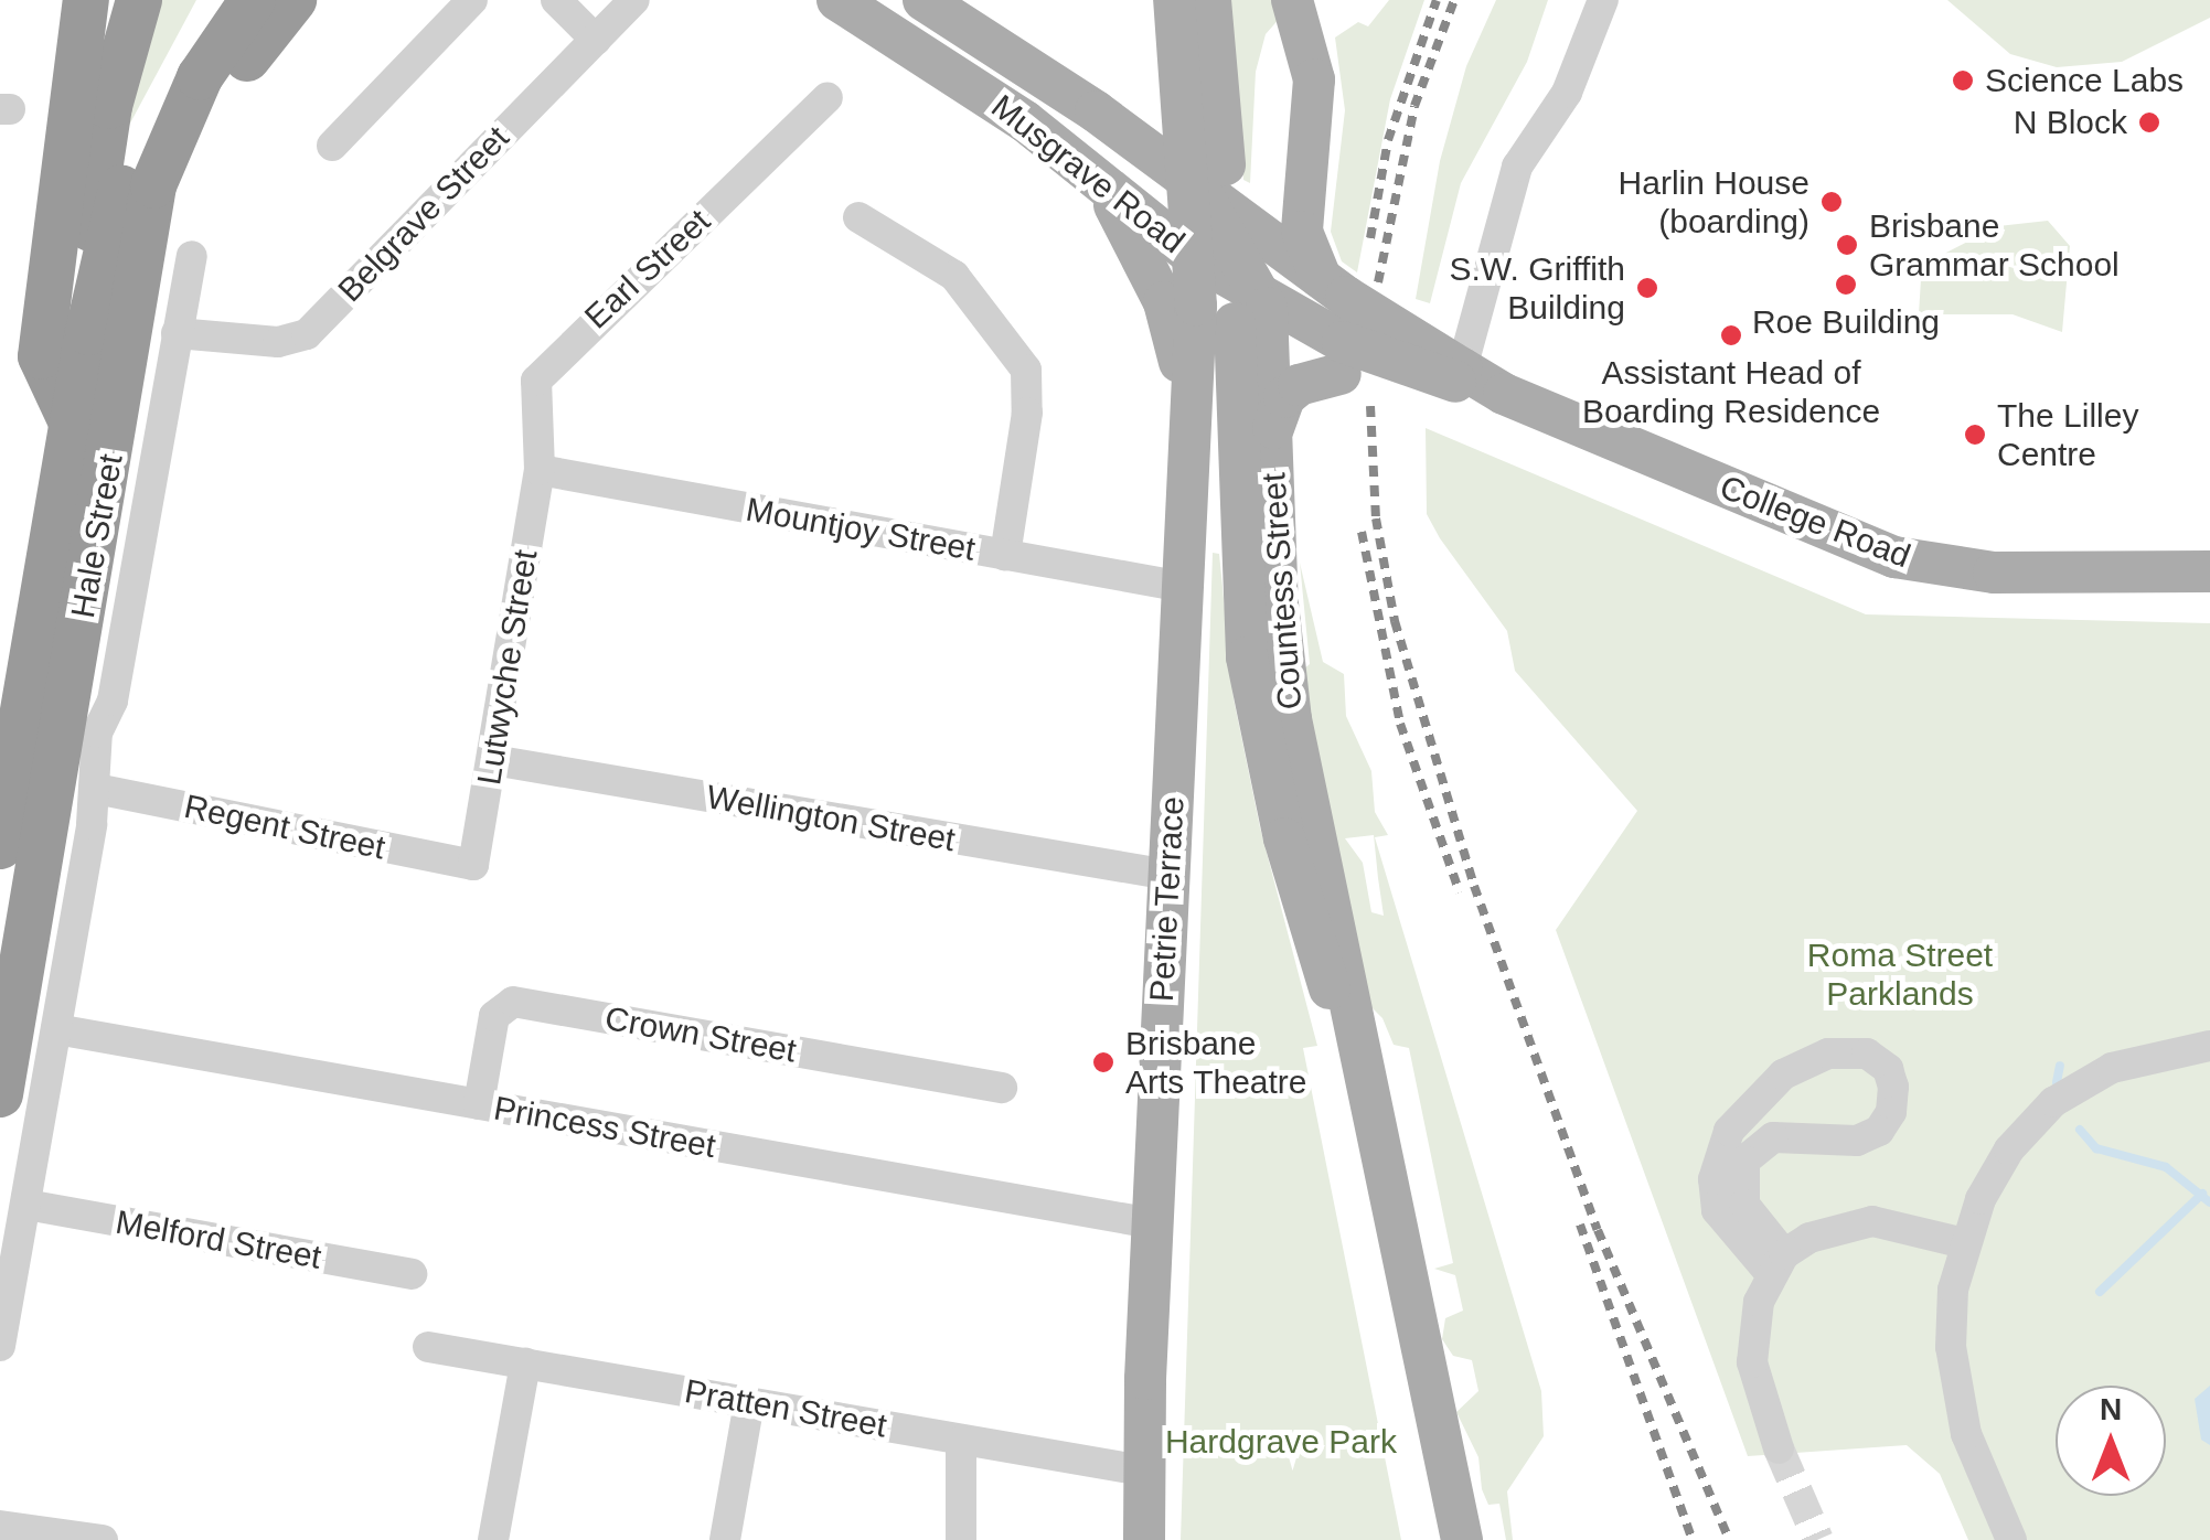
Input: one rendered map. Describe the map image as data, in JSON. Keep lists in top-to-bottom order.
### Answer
{
  "streets": {
    "highway": ["Hale Street"],
    "main road": [
      "Musgrave Road",
      "College Road",
      "Countess Street",
      "Petrie Terrace"
    ],
    "street": [
      "Belgrave Street",
      "Earl Street",
      "Mountjoy Street",
      "Lutwyche Street",
      "Wellington Street",
      "Regent Street",
      "Crown Street",
      "Princess Street",
      "Melford Street",
      "Pratten Street"
    ]
  },
  "crossings": [
    ["Musgrave Road", "College Road"],
    ["Musgrave Road", "Countess Street"],
    ["Musgrave Road", "Petrie Terrace"],
    ["Belgrave Street", "Hale Street"],
    ["Earl Street", "Mountjoy Street"],
    ["Earl Street", "Lutwyche Street"],
    ["College Road", "Countess Street"],
    ["College Road", "Petrie Terrace"],
    ["Mountjoy Street", "Lutwyche Street"],
    ["Mountjoy Street", "Petrie Terrace"],
    ["Hale Street", "Regent Street"],
    ["Hale Street", "Princess Street"],
    ["Hale Street", "Melford Street"],
    ["Countess Street", "Petrie Terrace"],
    ["Lutwyche Street", "Wellington Street"],
    ["Lutwyche Street", "Regent Street"],
    ["Wellington Street", "Petrie Terrace"],
    ["Petrie Terrace", "Princess Street"],
    ["Petrie Terrace", "Pratten Street"],
    ["Crown Street", "Princess Street"]
  ],
  "parks": ["Roma Street Parklands", "Hardgrave Park"],
  "places": [
    "Science Labs",
    "N Block",
    "Harlin House (boarding)",
    "Brisbane Grammar School",
    "Roe Building",
    "S.W. Griffith Building",
    "Assistant Head of Boarding Residence",
    "The Lilley Centre",
    "Brisbane Arts Theatre"
  ],
  "north": "top"
}
